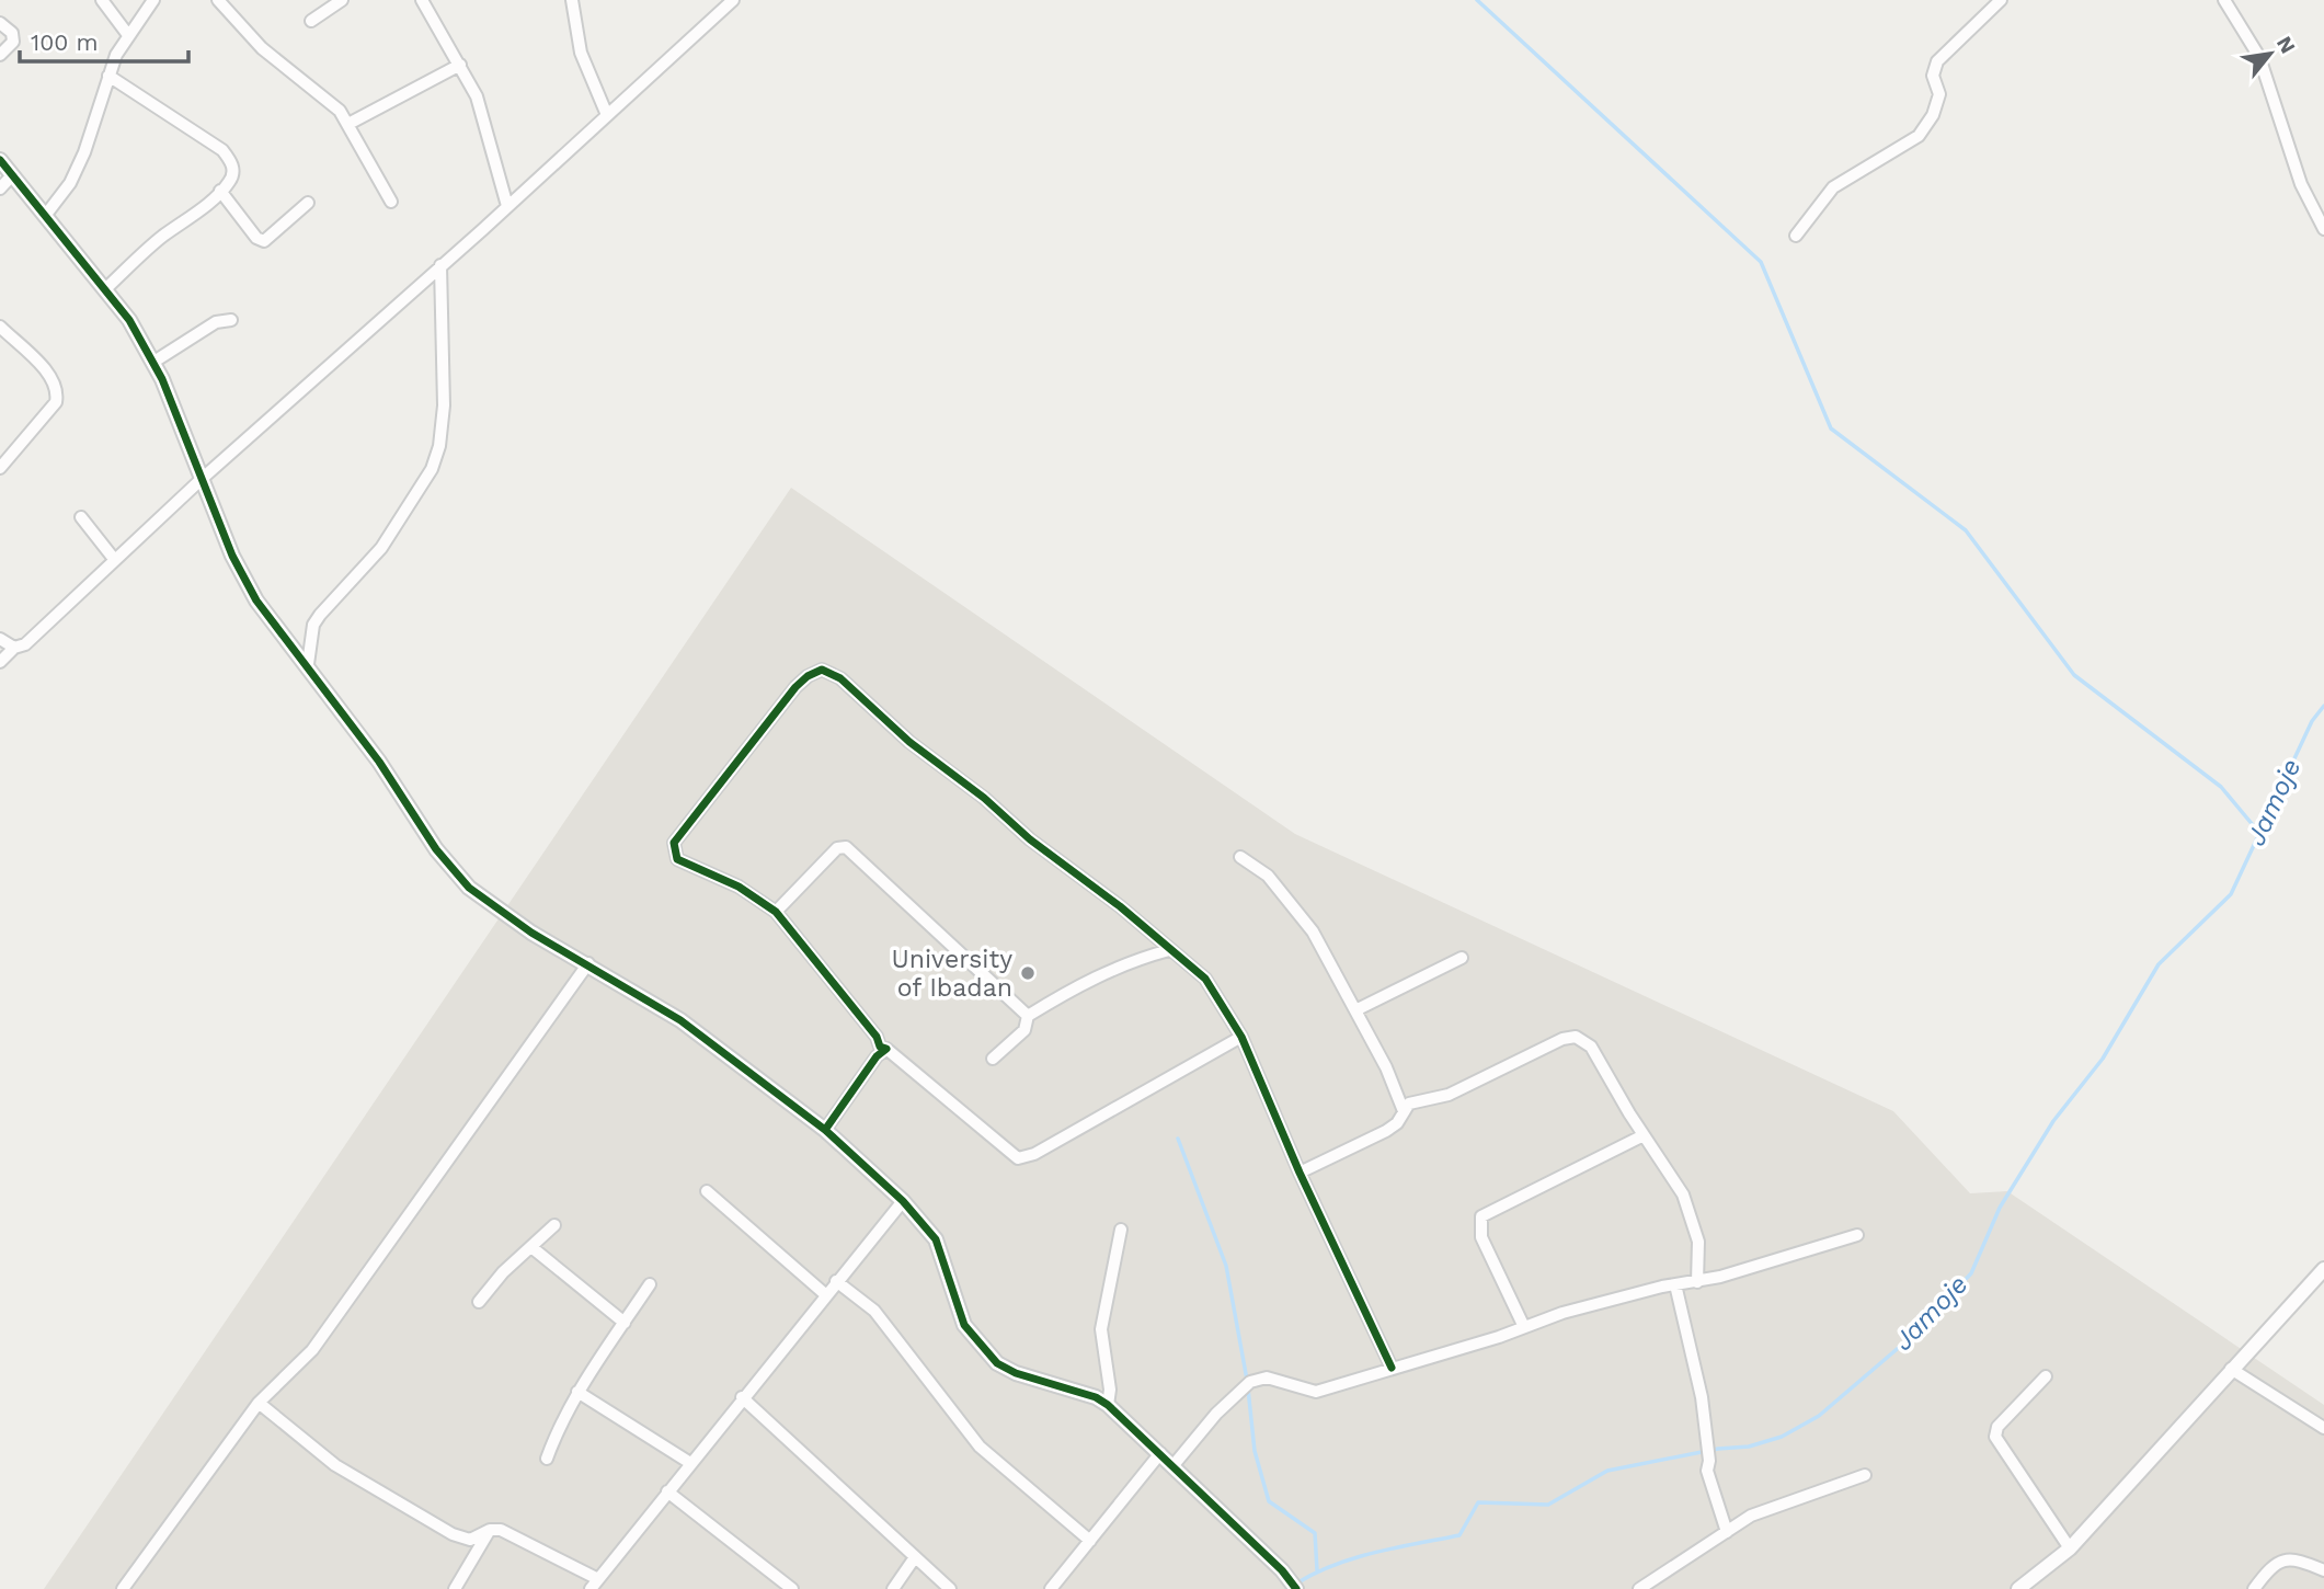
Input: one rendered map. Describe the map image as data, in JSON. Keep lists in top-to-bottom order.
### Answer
{
  "water": ["Jamoje"],
  "places": ["University of Ibadan"],
  "scale_bar": "100 m",
  "north": "top right"
}
